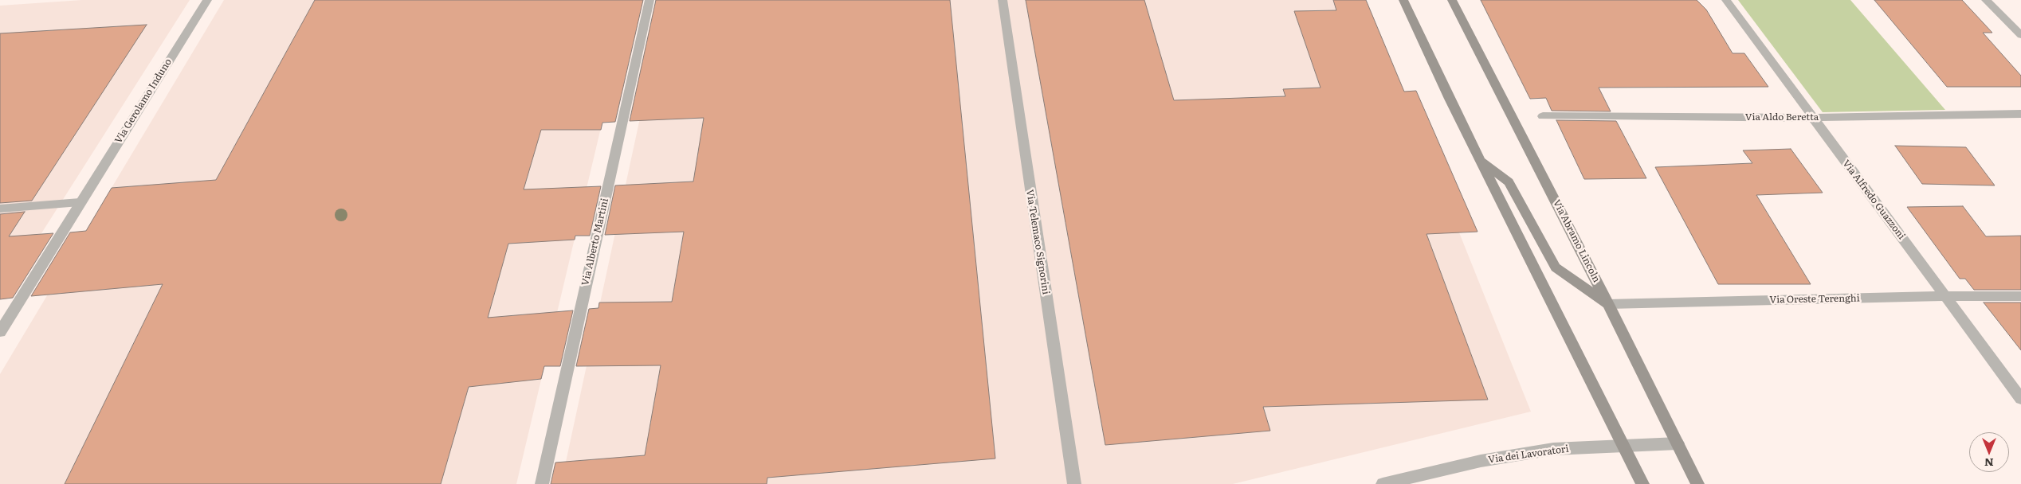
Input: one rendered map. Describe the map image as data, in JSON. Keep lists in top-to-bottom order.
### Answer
{
  "streets": {
    "main road": ["Via Abramo Lincoln"],
    "street": [
      "Via Gerolamo Induno",
      "Via Aldo Beretta",
      "Via Alfredo Guazzoni",
      "Via Alberto Martini",
      "Via Telemaco Signorini",
      "Via Oreste Terenghi",
      "Via dei Lavoratori"
    ]
  },
  "crossings": [
    ["Via Aldo Beretta", "Via Alfredo Guazzoni"],
    ["Via Alfredo Guazzoni", "Via Oreste Terenghi"],
    ["Via Abramo Lincoln", "Via Oreste Terenghi"],
    ["Via Abramo Lincoln", "Via dei Lavoratori"]
  ],
  "north": "bottom"
}
